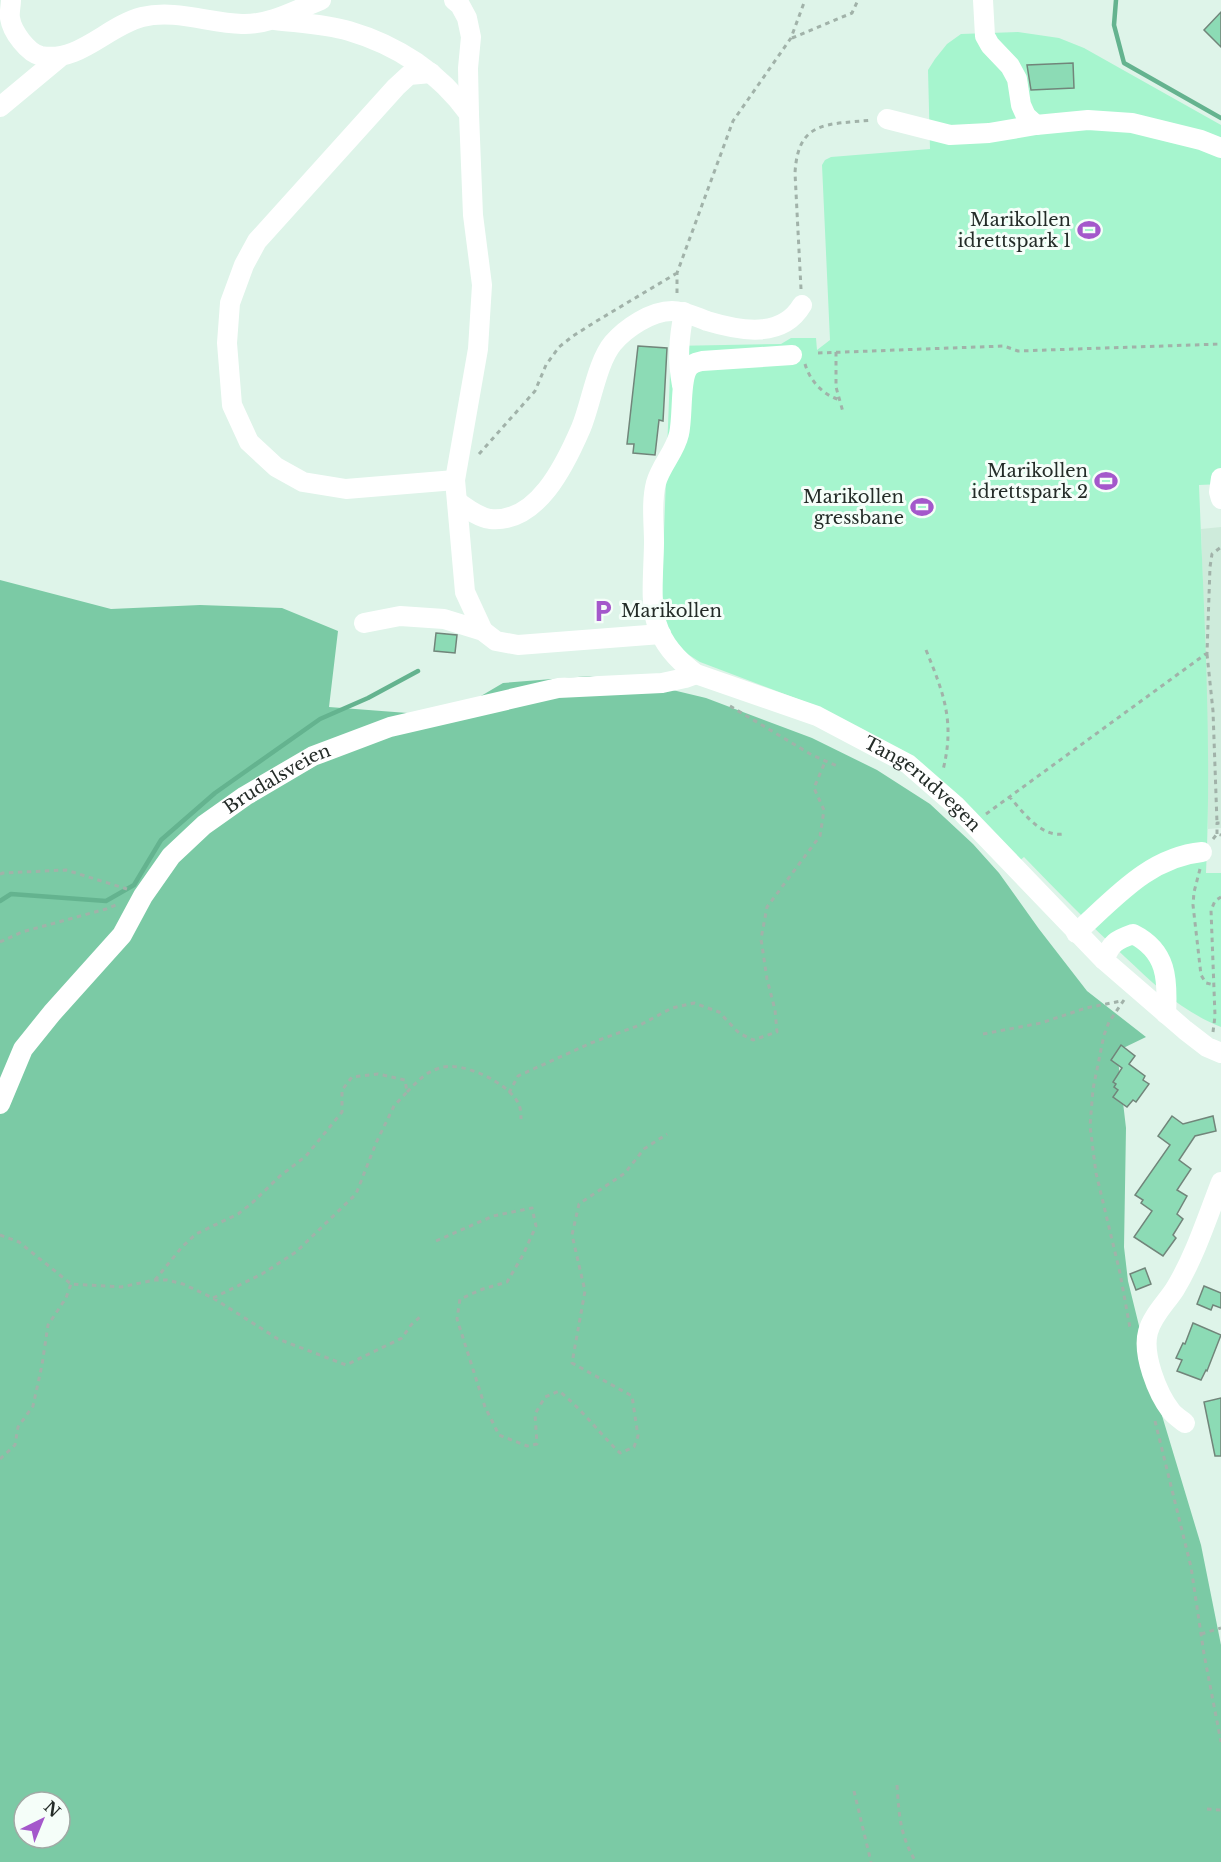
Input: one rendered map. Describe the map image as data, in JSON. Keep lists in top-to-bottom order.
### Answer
{
  "streets": {
    "street": ["Brudalsveien", "Tangerudvegen"]
  },
  "crossings": [
    ["Brudalsveien", "Tangerudvegen"]
  ],
  "places": {
    "sports": ["Marikollen idrettspark 1", "Marikollen idrettspark 2", "Marikollen gressbane"],
    "parking": ["Marikollen"]
  },
  "north": "top right"
}
